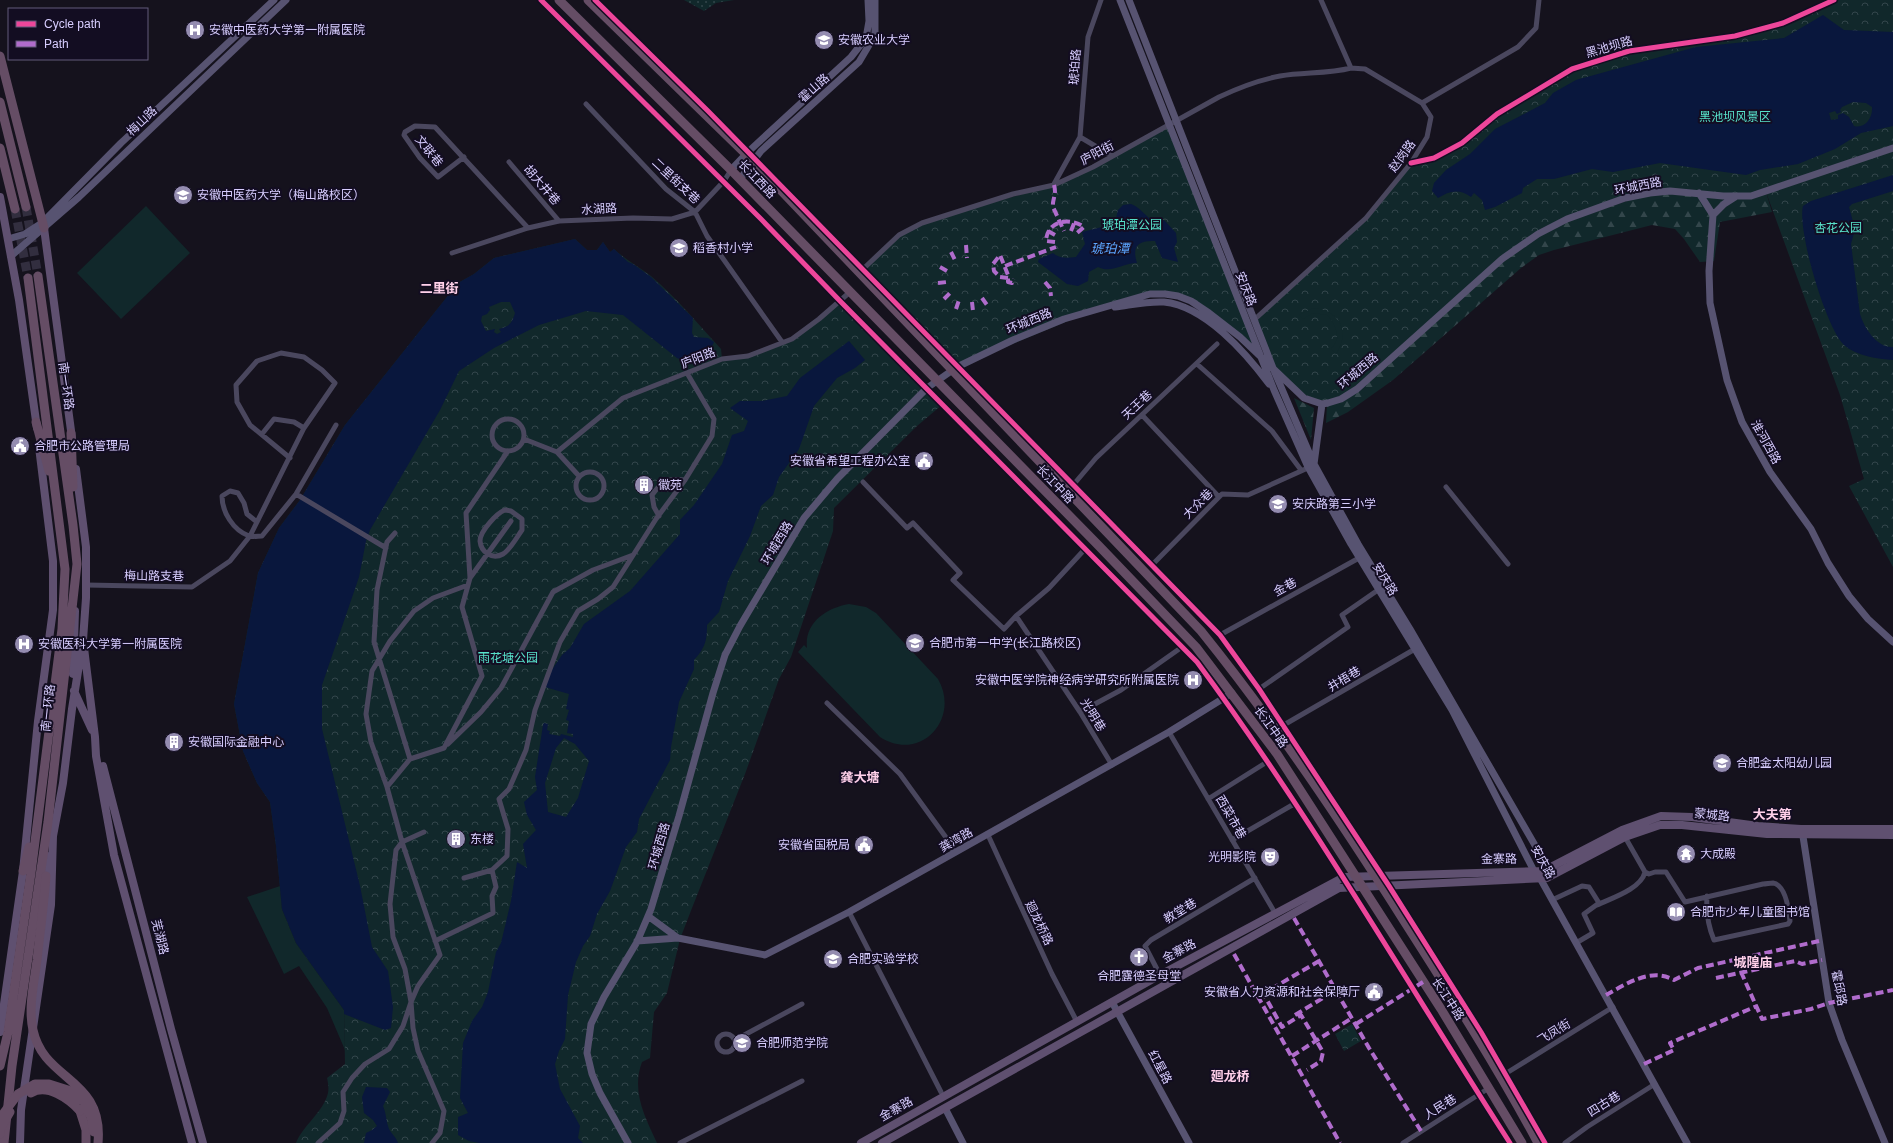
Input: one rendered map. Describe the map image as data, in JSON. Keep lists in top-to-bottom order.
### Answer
{
  "streets": {
    "highway": ["长江西路", "南一环路", "长江中路"],
    "main road": ["蒙城路", "金寨路", "芜湖路"],
    "street": [
      "黑池坝路",
      "琥珀路",
      "霍山路",
      "梅山路",
      "文联巷",
      "庐阳街",
      "赵岗路",
      "二里街支巷",
      "胡大井巷",
      "环城西路",
      "水湖路",
      "安庆路",
      "庐阳路",
      "天王巷",
      "淮河西路",
      "大众巷",
      "梅山路支巷",
      "金巷",
      "井梧巷",
      "光明巷",
      "西菜市巷",
      "龚湾路",
      "教堂巷",
      "廻龙桥路",
      "霍邱路",
      "飞凤街",
      "红星路",
      "四古巷",
      "人民巷"
    ]
  },
  "crossings": [
    ["黑池坝路", "赵岗路"],
    ["霍山路", "长江西路"],
    ["霍山路", "水湖路"],
    ["文联巷", "水湖路"],
    ["庐阳街", "长江西路"],
    ["庐阳街", "安庆路"],
    ["赵岗路", "安庆路"],
    ["长江西路", "环城西路"],
    ["长江西路", "水湖路"],
    ["长江西路", "庐阳路"],
    ["长江西路", "长江中路"],
    ["二里街支巷", "水湖路"],
    ["二里街支巷", "庐阳路"],
    ["胡大井巷", "水湖路"],
    ["环城西路", "安庆路"],
    ["环城西路", "长江中路"],
    ["安庆路", "大众巷"],
    ["安庆路", "金巷"],
    ["安庆路", "井梧巷"],
    ["安庆路", "蒙城路"],
    ["安庆路", "金寨路"],
    ["安庆路", "飞凤街"],
    ["安庆路", "四古巷"],
    ["长江中路", "龚湾路"],
    ["长江中路", "金寨路"],
    ["长江中路", "人民巷"],
    ["光明巷", "龚湾路"],
    ["蒙城路", "金寨路"],
    ["蒙城路", "霍邱路"],
    ["西菜市巷", "龚湾路"],
    ["西菜市巷", "金寨路"],
    ["西菜市巷", "教堂巷"],
    ["龚湾路", "廻龙桥路"],
    ["金寨路", "教堂巷"],
    ["金寨路", "红星路"]
  ],
  "districts": [
    "二里街",
    "龚大塘",
    "大夫第",
    "城隍庙",
    "廻龙桥"
  ],
  "water": ["琥珀潭"],
  "parks": [
    "黑池坝风景区",
    "琥珀潭公园",
    "杏花公园",
    "雨花塘公园"
  ],
  "places": {
    "hospital": ["安徽中医药大学第一附属医院", "安徽医科大学第一附属医院", "安徽中医学院神经病学研究所附属医院"],
    "school or university": [
      "安徽农业大学",
      "安徽中医药大学（梅山路校区）",
      "稻香村小学",
      "安庆路第三小学",
      "合肥市第一中学(长江路校区)",
      "合肥金太阳幼儿园",
      "合肥实验学校",
      "合肥师范学院"
    ],
    "public building": [
      "合肥市公路管理局",
      "安徽省希望工程办公室",
      "安徽省国税局",
      "安徽省人力资源和社会保障厅"
    ],
    "building": ["徽苑", "安徽国际金融中心", "东楼"],
    "temple": ["大成殿"],
    "theatre": ["光明影院"],
    "library": ["合肥市少年儿童图书馆"],
    "church": ["合肥露德圣母堂"]
  },
  "legend": ["Cycle path", "Path"]
}
